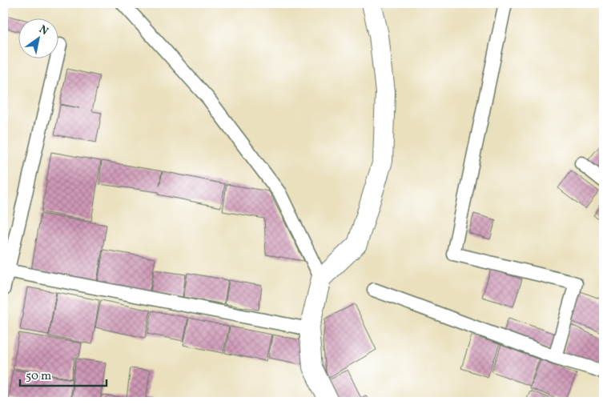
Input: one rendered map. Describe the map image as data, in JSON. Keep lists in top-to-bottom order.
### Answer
{
  "scale_bar": "50 m",
  "north": "top right"
}
